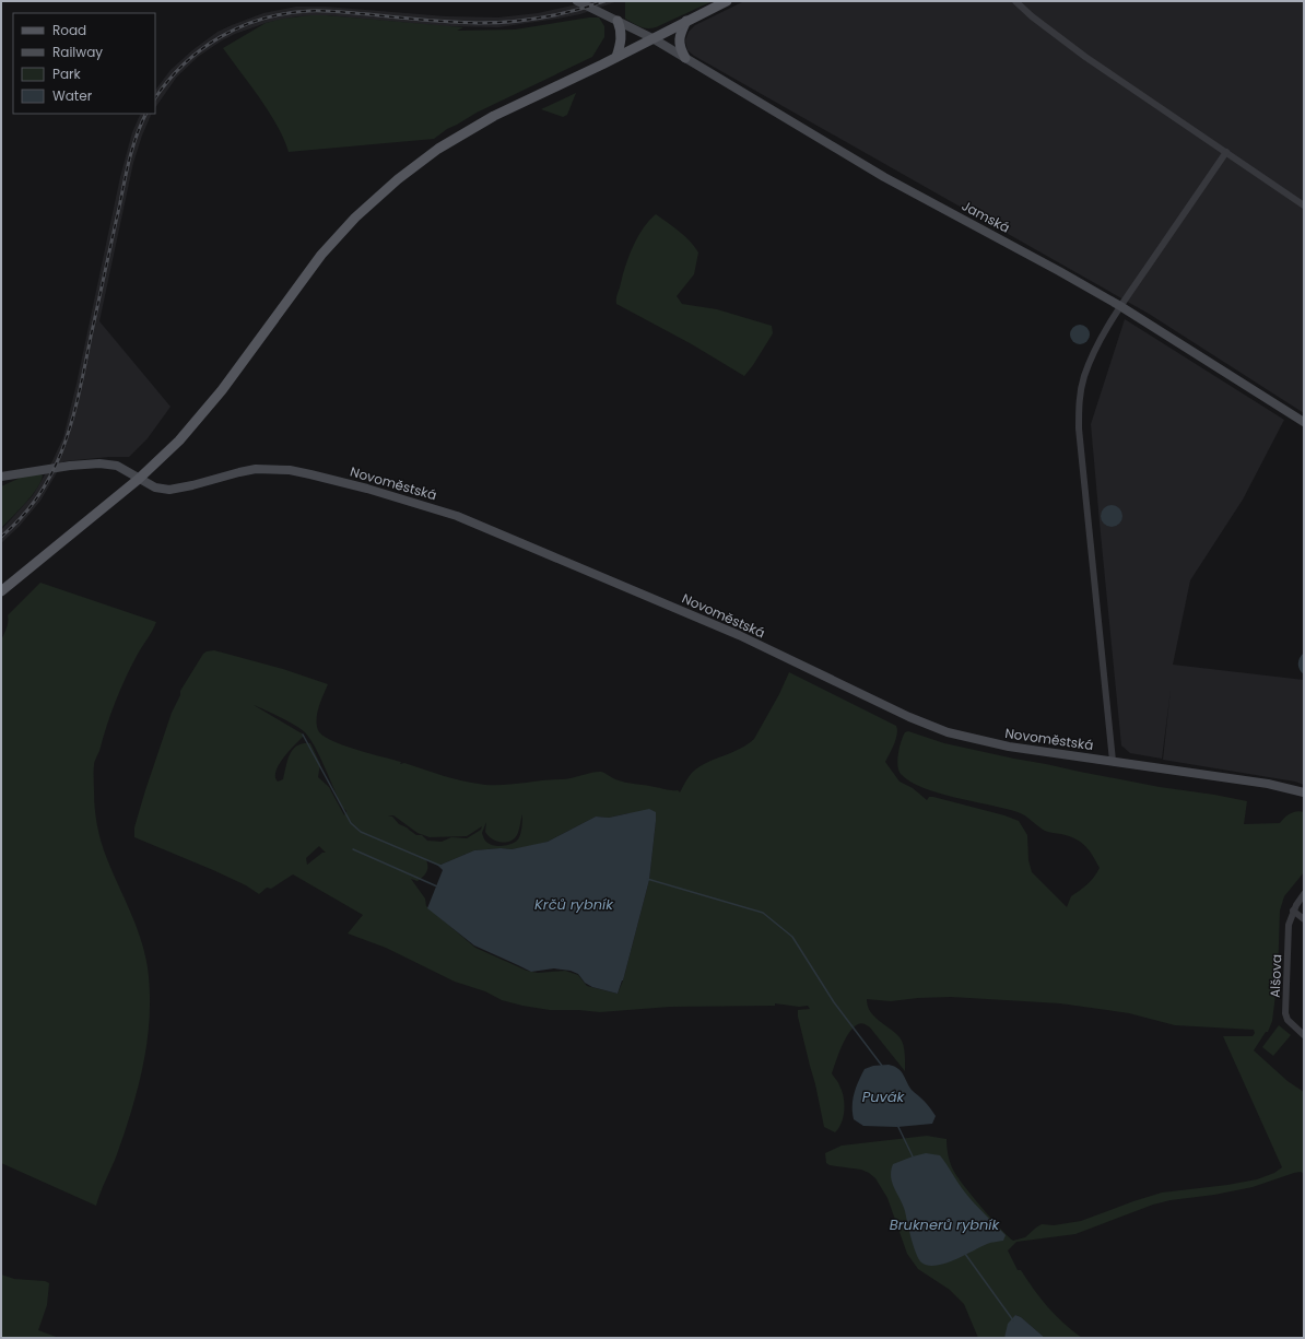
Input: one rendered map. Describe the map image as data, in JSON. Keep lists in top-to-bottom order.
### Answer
{
  "streets": {
    "street": ["Jamská", "Novoměstská", "Alšova"]
  },
  "water": ["Krčů rybník", "Puvák", "Bruknerů rybník"],
  "legend": [
    "Road",
    "Railway",
    "Park",
    "Water"
  ]
}
